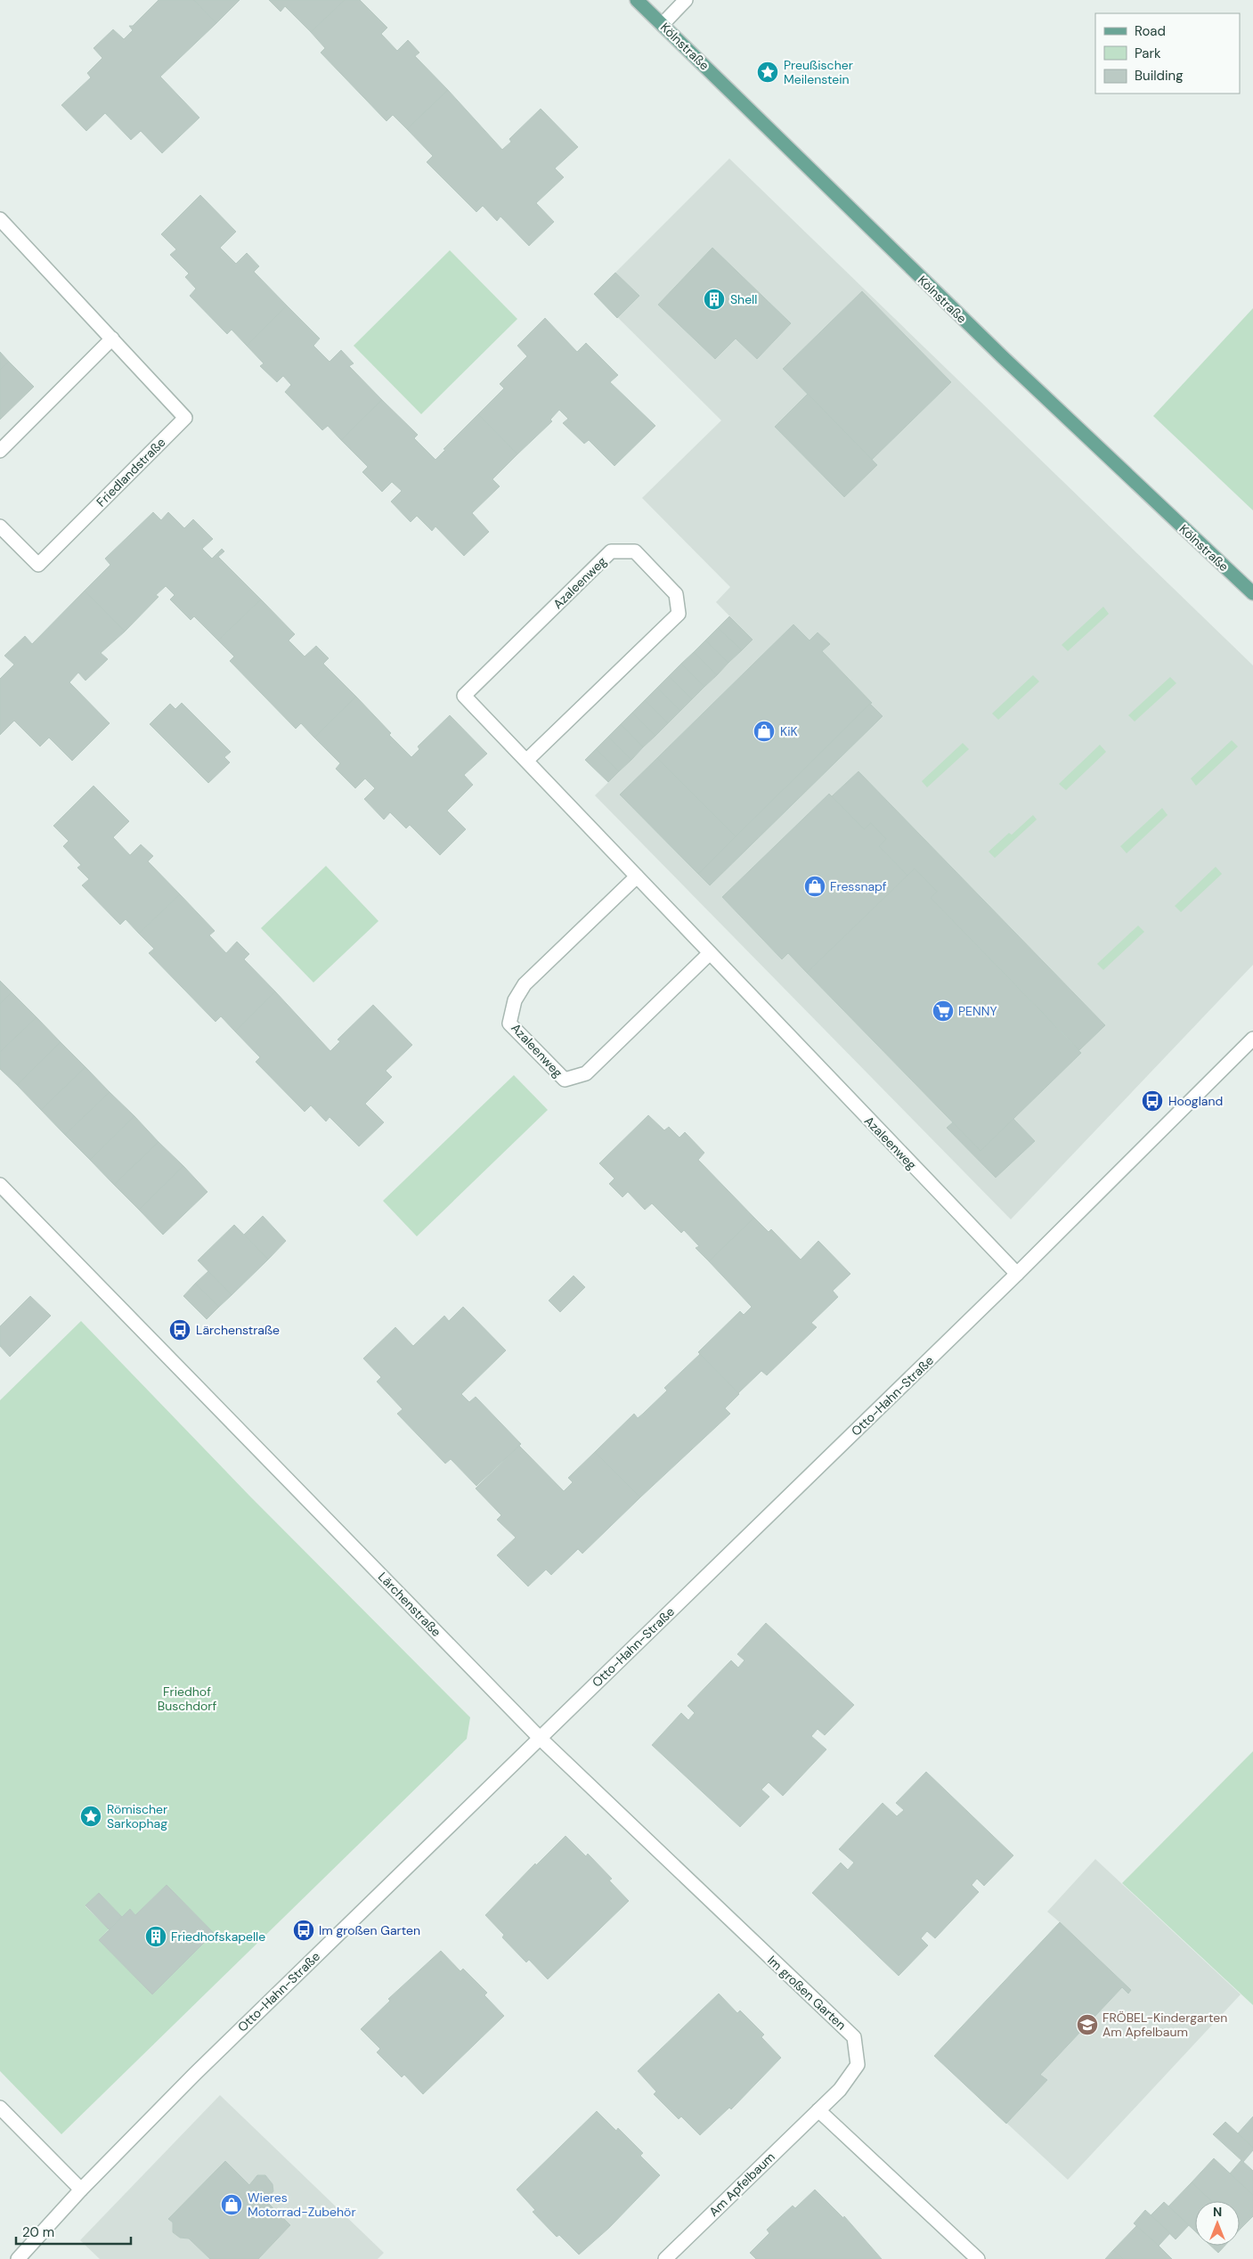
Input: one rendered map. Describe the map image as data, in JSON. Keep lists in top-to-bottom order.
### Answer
{
  "streets": {
    "main road": ["Kölnstraße"],
    "street": [
      "Friedlandstraße",
      "Azaleenweg",
      "Otto-Hahn-Straße",
      "Lärchenstraße",
      "Im großen Garten",
      "Am Apfelbaum"
    ]
  },
  "crossings": [
    ["Azaleenweg", "Otto-Hahn-Straße"],
    ["Otto-Hahn-Straße", "Lärchenstraße"],
    ["Otto-Hahn-Straße", "Im großen Garten"],
    ["Lärchenstraße", "Im großen Garten"],
    ["Im großen Garten", "Am Apfelbaum"]
  ],
  "parks": ["Friedhof Buschdorf"],
  "places": {
    "place": ["Preußischer Meilenstein", "Römischer Sarkophag"],
    "building": ["Shell", "Friedhofskapelle"],
    "shop": ["KiK", "Fressnapf", "Wieres Motorrad-Zubehör"],
    "supermarket": ["PENNY"],
    "bus stop": ["Hoogland", "Lärchenstraße", "Im großen Garten"],
    "school or university": ["FRÖBEL-Kindergarten Am Apfelbaum"]
  },
  "legend": ["Road", "Park", "Building"],
  "scale_bar": "20 m",
  "north": "top"
}
